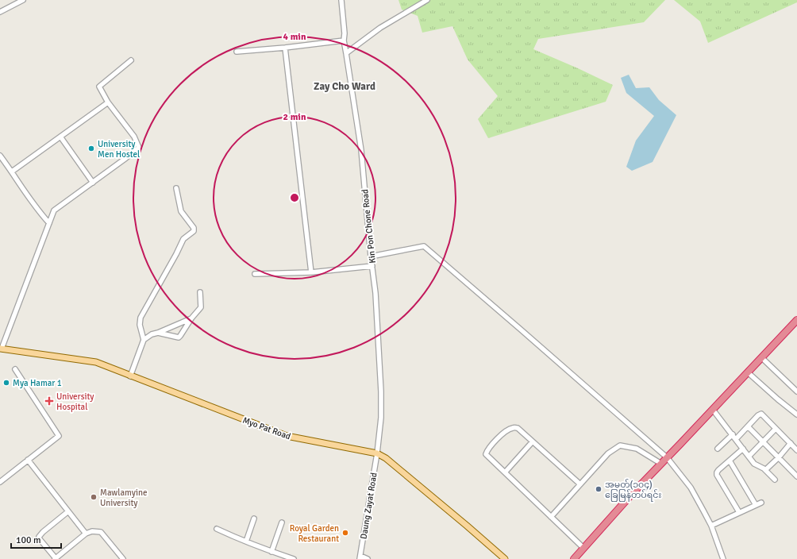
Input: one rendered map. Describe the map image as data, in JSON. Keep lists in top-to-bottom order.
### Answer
{
  "streets": {
    "main road": ["Myo Pat Road"],
    "street": ["Kin Pon Chone Road", "Daung Zayat Road"]
  },
  "crossings": [
    ["Kin Pon Chone Road", "Myo Pat Road"],
    ["Kin Pon Chone Road", "Daung Zayat Road"],
    ["Myo Pat Road", "Daung Zayat Road"]
  ],
  "districts": ["Zay Cho Ward"],
  "places": {
    "other": [
      "University Men Hostel",
      "Mya Hamar 1",
      "အမှတ်(၁၀၄) ခြေမြန်တပ်ရင်း",
      "Mawlamyine University",
      "Royal Garden Restaurant"
    ],
    "health": ["University Hospital"]
  },
  "scale_bar": "100 m",
  "rings": ["4 min", "2 min"]
}
